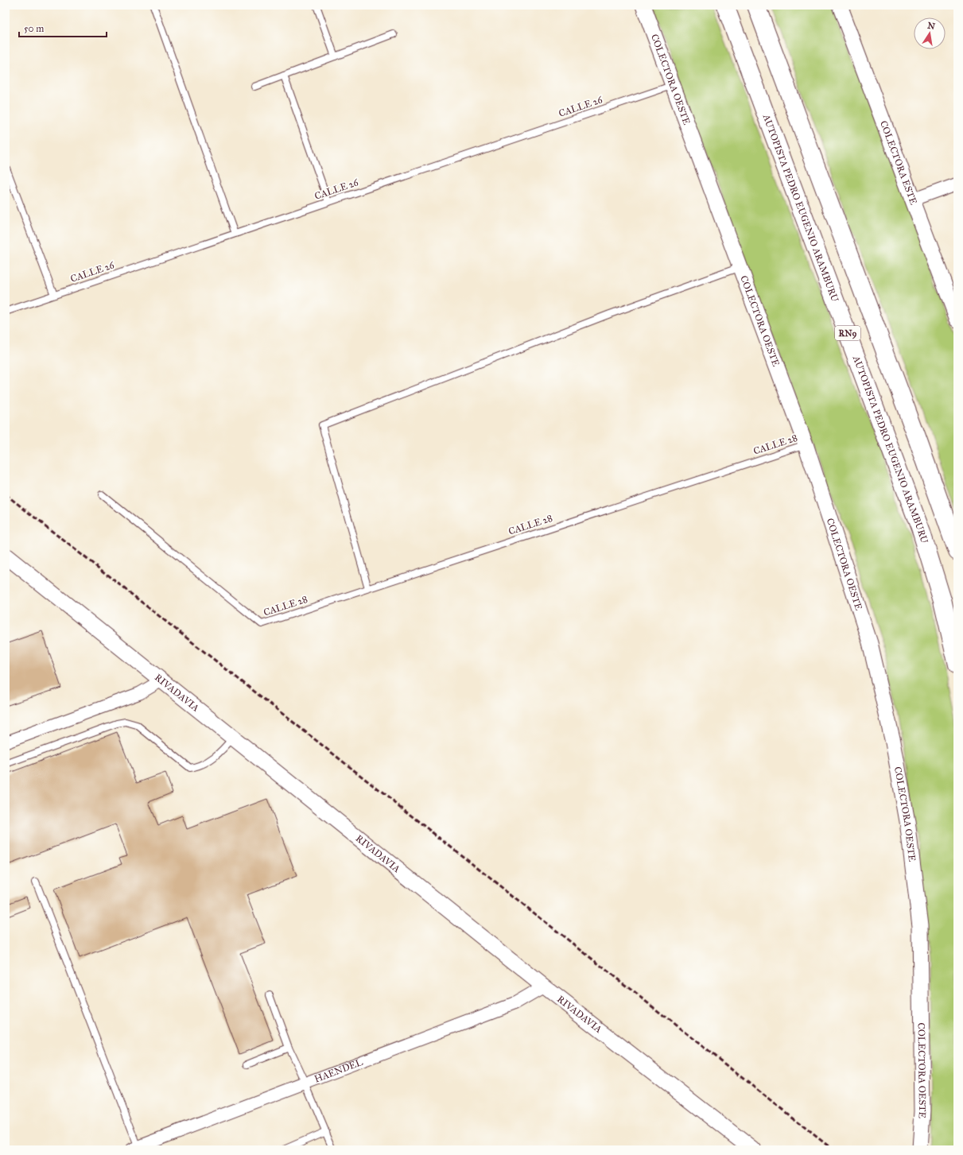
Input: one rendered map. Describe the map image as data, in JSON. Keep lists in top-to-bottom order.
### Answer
{
  "streets": {
    "highway": ["AUTOPISTA PEDRO EUGENIO ARAMBURU", "RN9"],
    "street": [
      "COLECTORA OESTE",
      "COLECTORA ESTE",
      "RIVADAVIA",
      "HAENDEL"
    ],
    "lane": ["CALLE 26", "CALLE 28"]
  },
  "crossings": [
    ["COLECTORA OESTE", "CALLE 26"],
    ["COLECTORA OESTE", "CALLE 28"],
    ["RIVADAVIA", "HAENDEL"]
  ],
  "scale_bar": "50 m",
  "north": "top"
}
